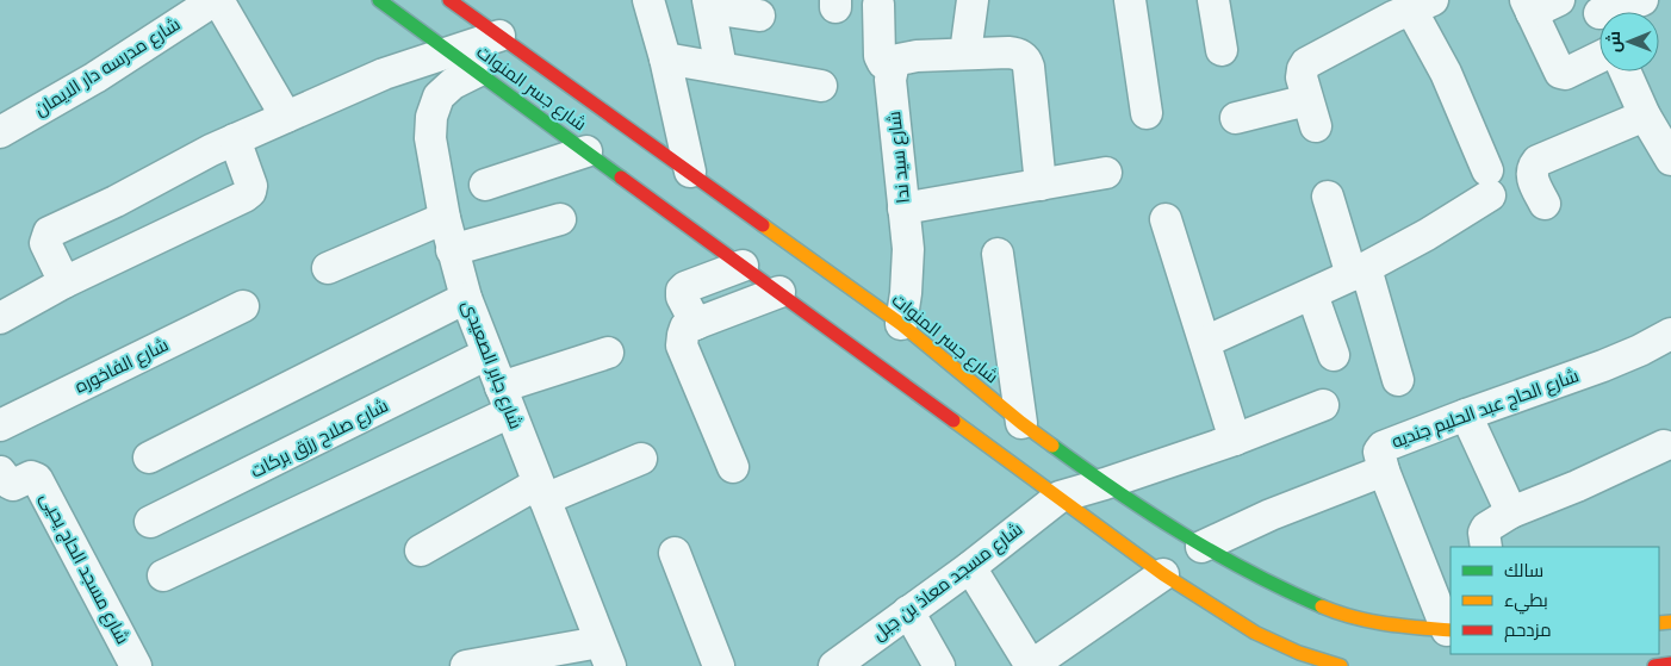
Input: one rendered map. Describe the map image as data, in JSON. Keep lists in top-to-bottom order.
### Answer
{
  "streets": {
    "street": [
      "شارع مدرسه دار الايمان",
      "شارع جسر المنوات",
      "شارع سيد ندا",
      "شارع جابر الصعيدى",
      "شارع الفاخوره",
      "شارع الحاج عبد الحليم جنديه",
      "شارع صلاح رزق بركات",
      "شارع مسجد الحاج يحيى",
      "شارع مسجد معاذ بن جبل"
    ]
  },
  "crossings": [
    ["شارع جسر المنوات", "شارع سيد ندا"],
    ["شارع جسر المنوات", "شارع جابر الصعيدى"],
    ["شارع جسر المنوات", "شارع الحاج عبد الحليم جنديه"],
    ["شارع جسر المنوات", "شارع مسجد معاذ بن جبل"],
    ["شارع جابر الصعيدى", "شارع صلاح رزق بركات"]
  ],
  "legend": ["سالك", "بطيء", "مزدحم"],
  "north": "left"
}
